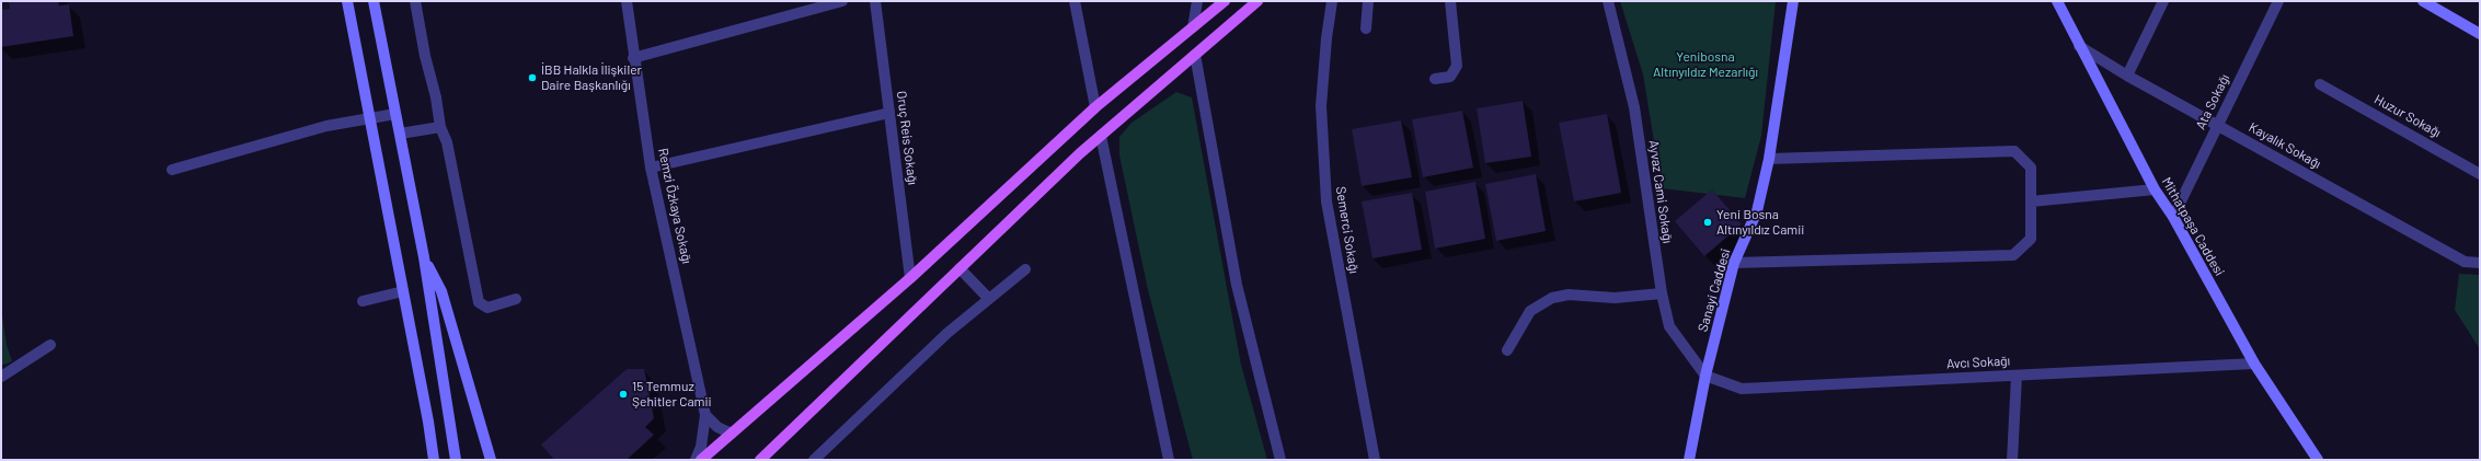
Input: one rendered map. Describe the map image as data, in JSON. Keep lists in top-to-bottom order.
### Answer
{
  "streets": {
    "main road": ["Mithatpaşa Caddesi", "Sanayi Caddesi"],
    "street": [
      "Ata Sokağı",
      "Huzur Sokağı",
      "Oruç Reis Sokağı",
      "Kayalık Sokağı",
      "Ayvaz Cami Sokağı",
      "Remzi Özkaya Sokağı",
      "Semerci Sokağı",
      "Avcı Sokağı"
    ]
  },
  "crossings": [
    ["Ata Sokağı", "Kayalık Sokağı"],
    ["Ata Sokağı", "Mithatpaşa Caddesi"],
    ["Kayalık Sokağı", "Mithatpaşa Caddesi"],
    ["Ayvaz Cami Sokağı", "Sanayi Caddesi"],
    ["Ayvaz Cami Sokağı", "Avcı Sokağı"],
    ["Mithatpaşa Caddesi", "Avcı Sokağı"],
    ["Sanayi Caddesi", "Avcı Sokağı"]
  ],
  "parks": ["Yenibosna Altınyıldız Mezarlığı"],
  "places": ["İBB Halkla İlişkiler Daire Başkanlığı", "Yeni Bosna Altınyıldız Camii", "15 Temmuz Şehitler Camii"]
}
